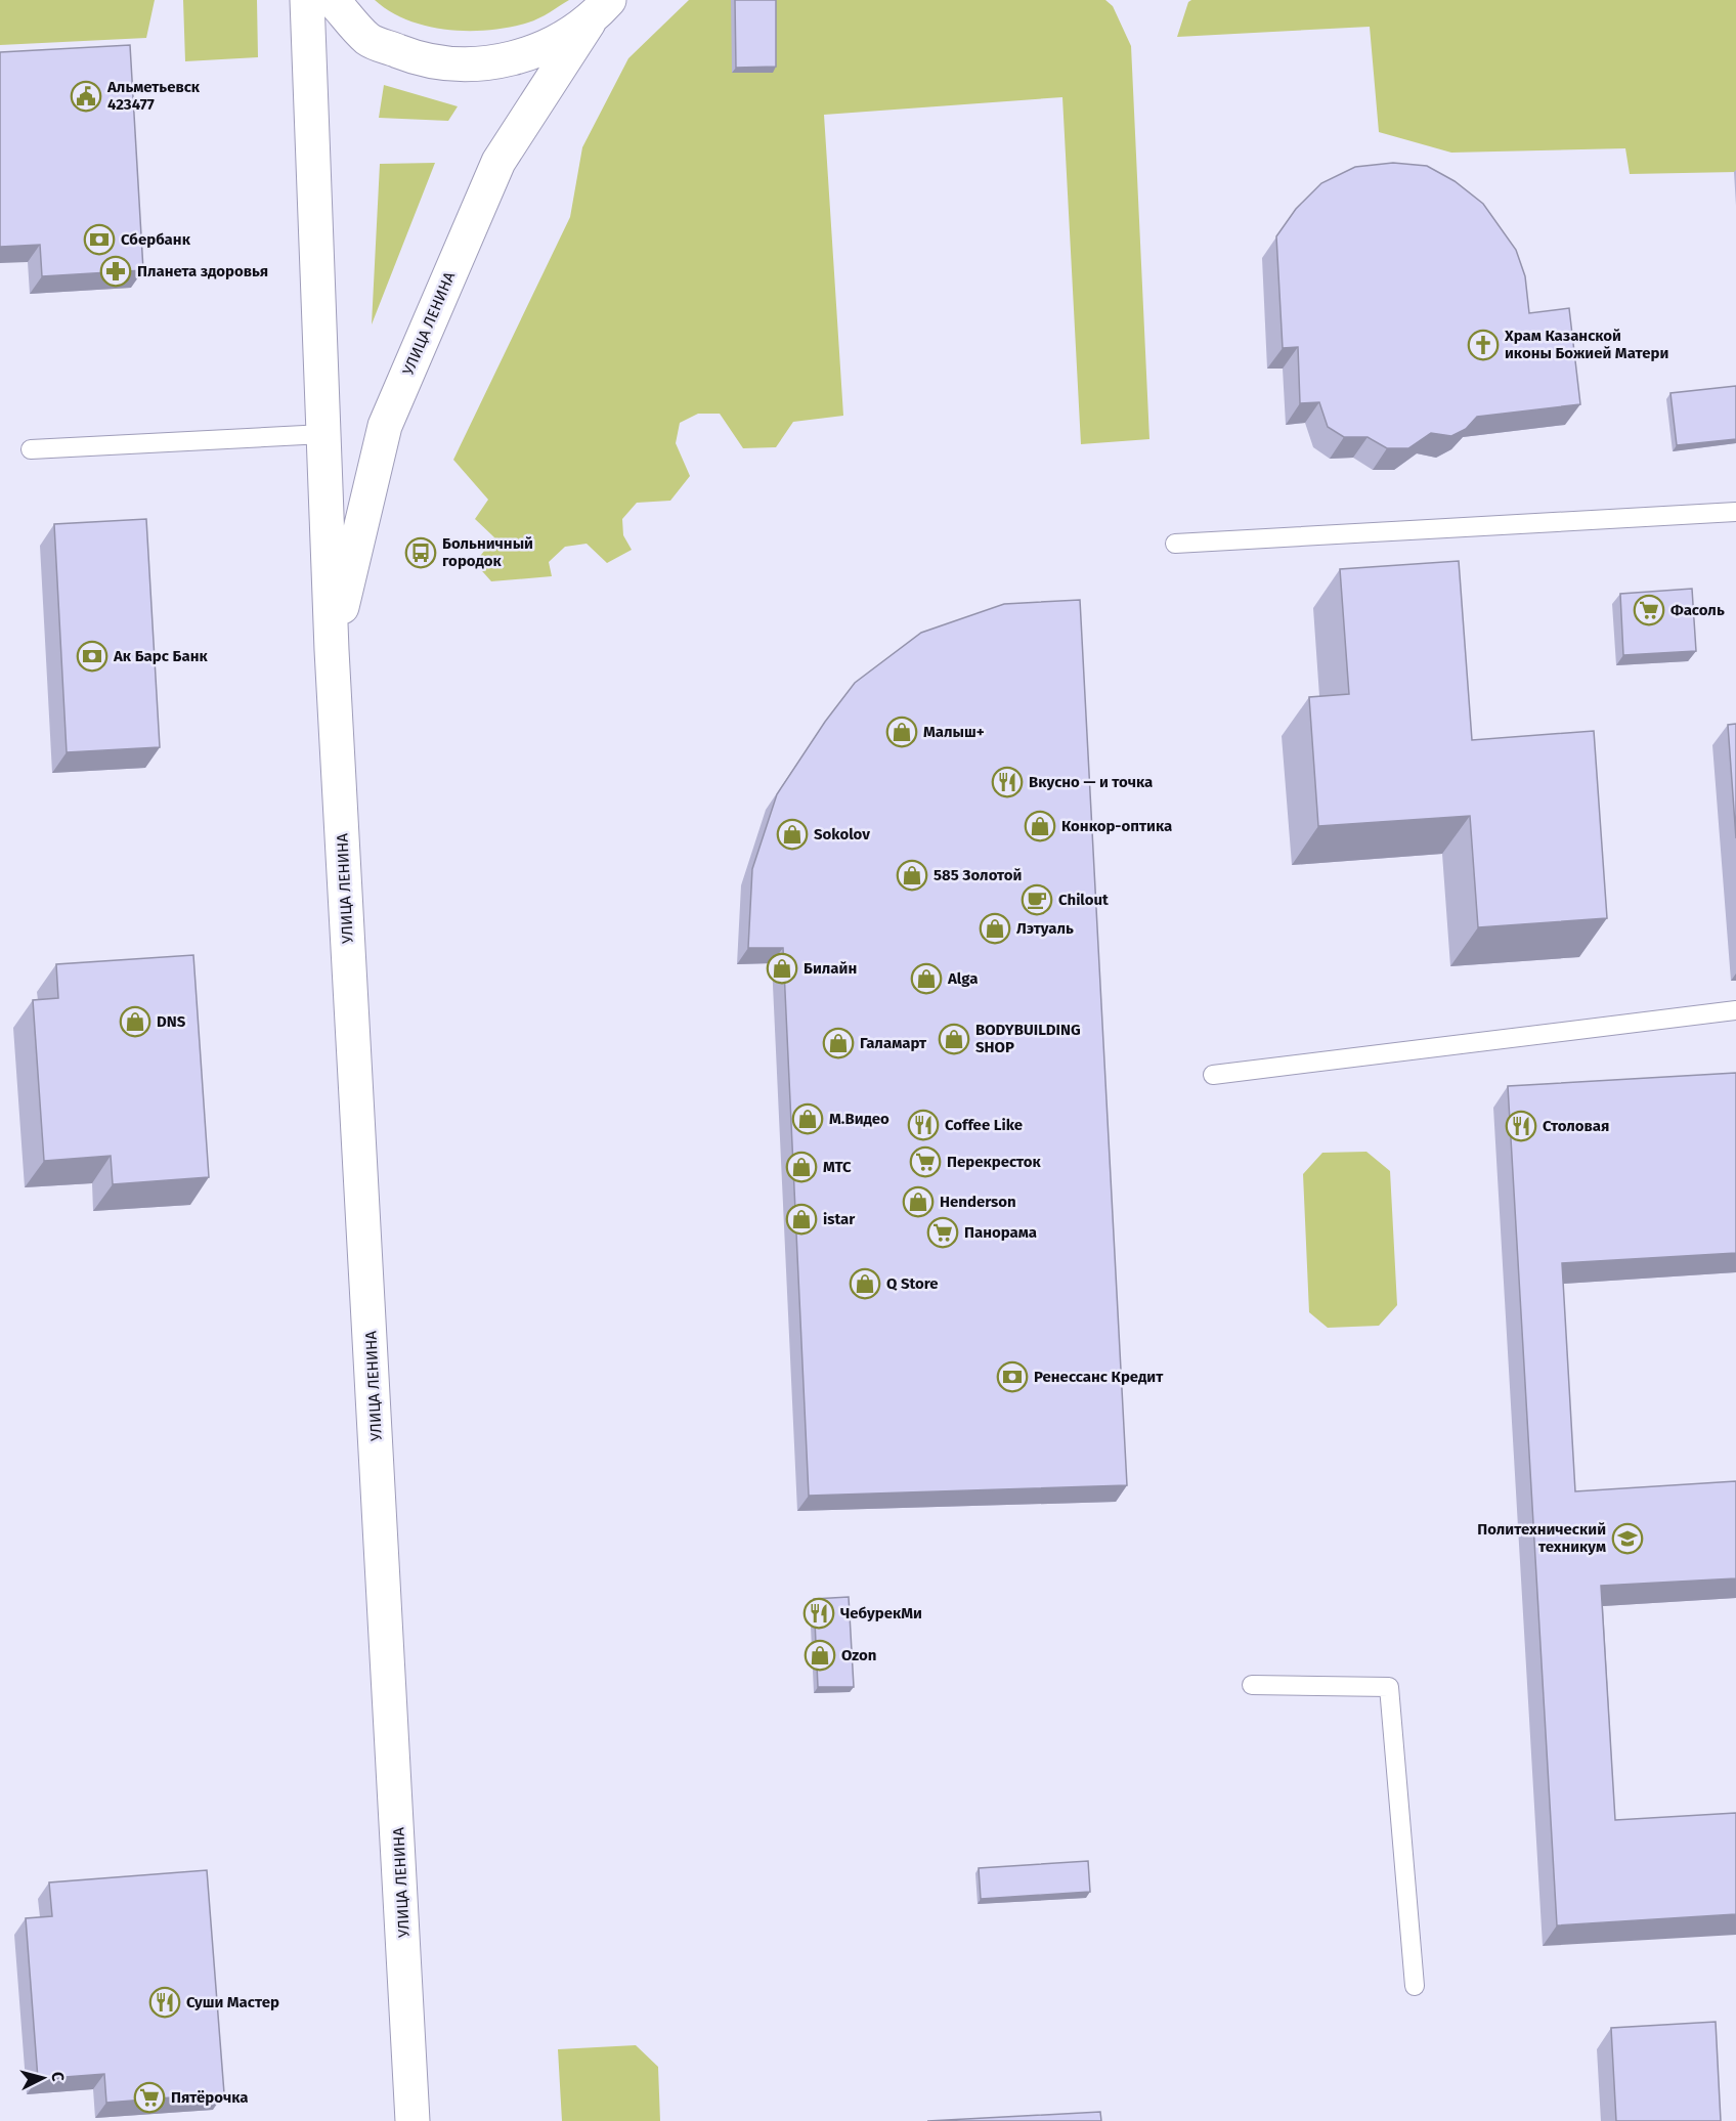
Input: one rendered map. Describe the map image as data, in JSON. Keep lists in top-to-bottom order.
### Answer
{
  "streets": {
    "main road": ["УЛИЦА ЛЕНИНА"]
  },
  "places": {
    "public building": ["Альметьевск 423477"],
    "bank": ["Сбербанк", "Ак Барс Банк", "Ренессанс Кредит"],
    "pharmacy": ["Планета здоровья"],
    "church": ["Храм Казанской иконы Божией Матери"],
    "bus stop": ["Больничный городок"],
    "supermarket": [
      "Фасоль",
      "Перекресток",
      "Панорама",
      "Пятёрочка"
    ],
    "shop": [
      "Малыш+",
      "Конкор-оптика",
      "Sokolov",
      "585 Золотой",
      "Лэтуаль",
      "Билайн",
      "Alga",
      "DNS",
      "BODYBUILDING SHOP",
      "Галамарт",
      "М.Видео",
      "МТС",
      "Henderson",
      "istar",
      "Q Store",
      "Ozon"
    ],
    "restaurant": [
      "Вкусно — и точка",
      "Coffee Like",
      "Столовая",
      "ЧебурекМи",
      "Суши Мастер"
    ],
    "cafe": ["Chilout"],
    "school or university": ["Политехнический техникум"]
  },
  "north": "right"
}
